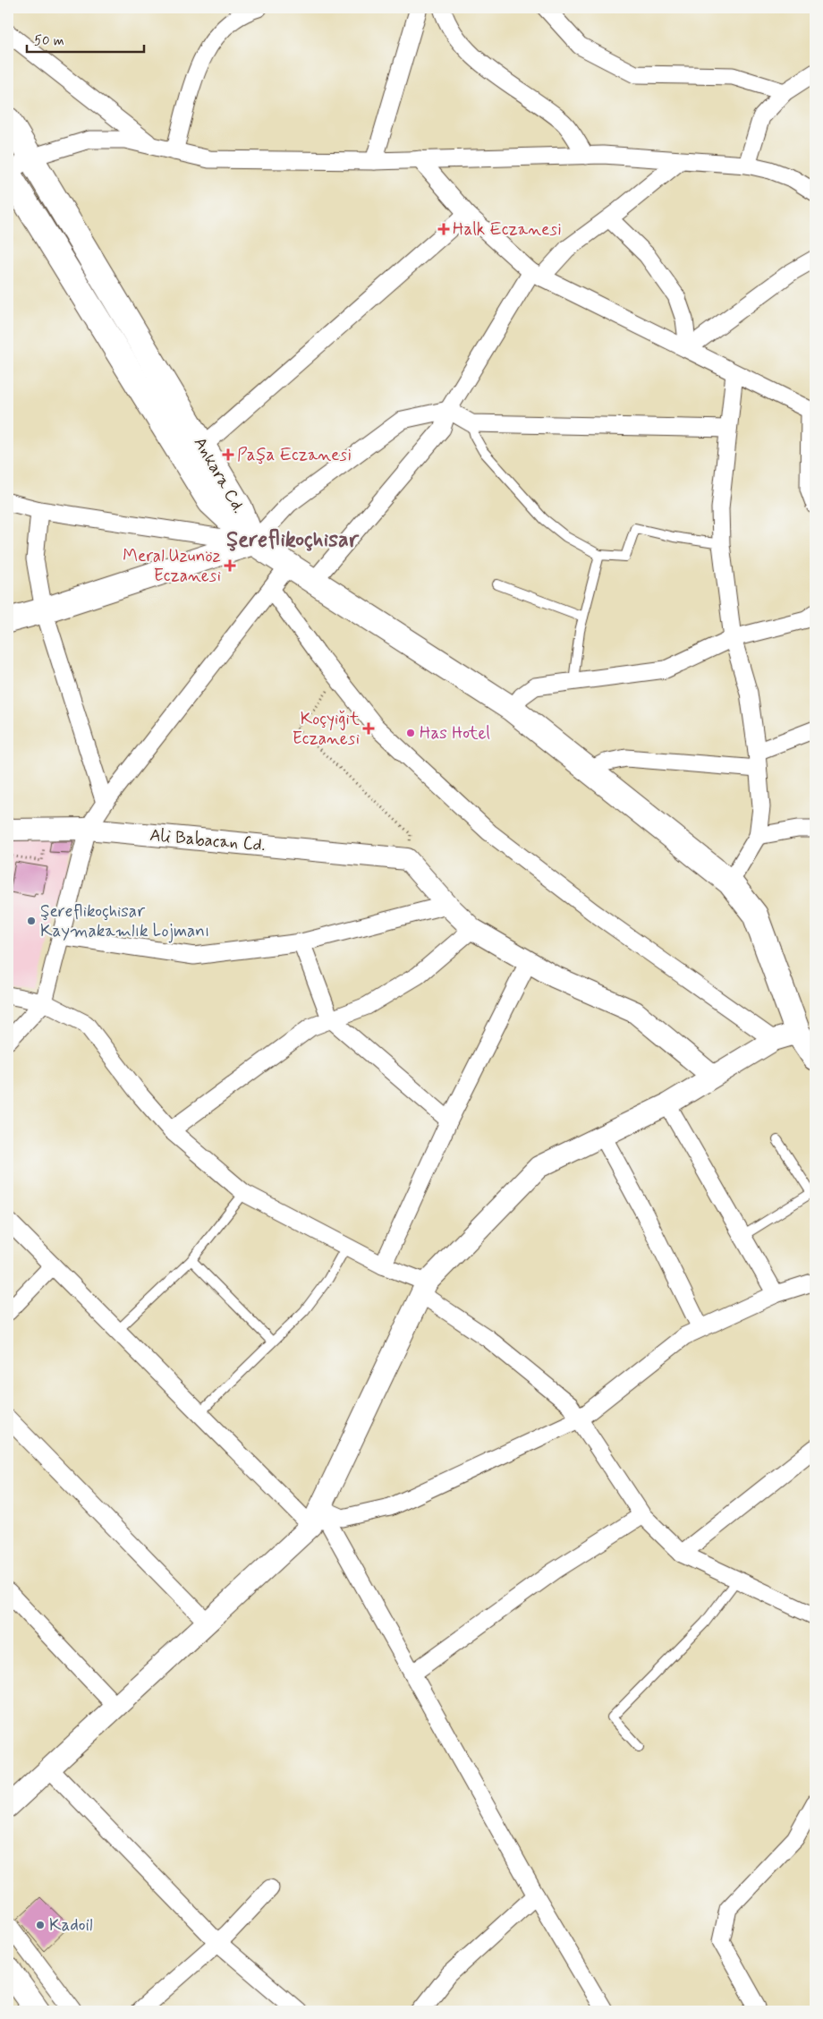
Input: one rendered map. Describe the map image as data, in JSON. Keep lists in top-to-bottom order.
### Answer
{
  "streets": {
    "main road": ["Ankara Cd."],
    "street": ["Ali Babacan Cd."]
  },
  "districts": ["Şereflikoçhisar"],
  "places": {
    "health": [
      "Halk Eczanesi",
      "Paşa Eczanesi",
      "Meral Uzunöz Eczanesi",
      "Koçyiğit Eczanesi"
    ],
    "other": ["Has Hotel", "Şereflikoçhisar Kaymakamlık Lojmanı", "Kadoil"]
  },
  "scale_bar": "50 m"
}
